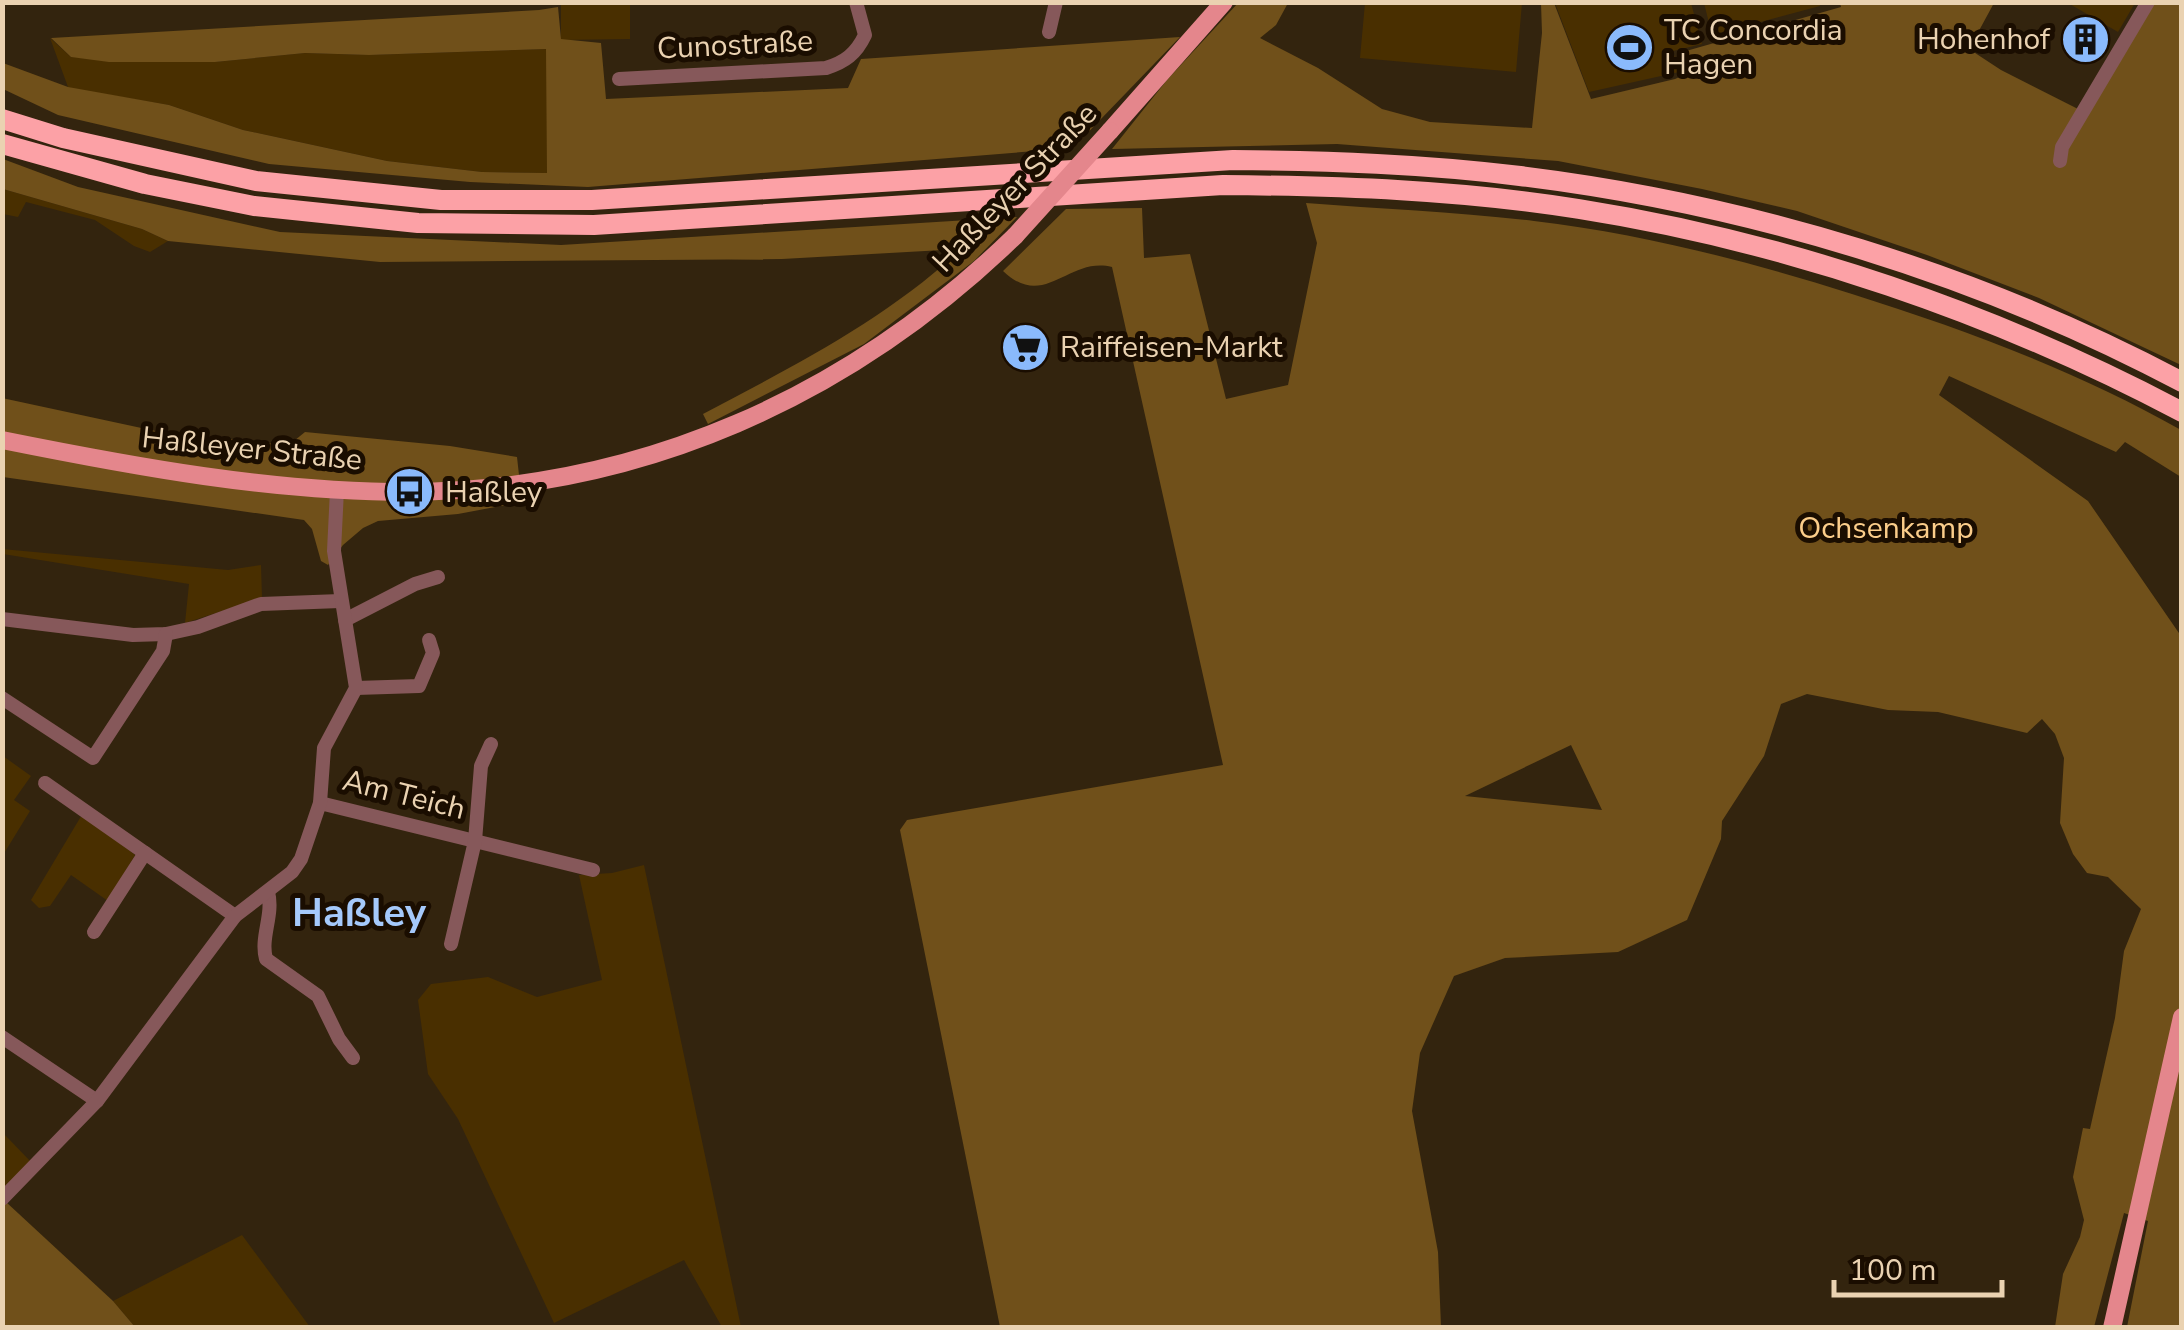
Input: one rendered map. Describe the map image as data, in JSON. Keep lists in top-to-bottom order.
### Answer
{
  "streets": {
    "main road": ["Haßleyer Straße"],
    "street": ["Cunostraße", "Am Teich"]
  },
  "districts": ["Haßley"],
  "parks": ["Ochsenkamp"],
  "places": {
    "building": ["Hohenhof"],
    "sports": ["TC Concordia Hagen"],
    "supermarket": ["Raiffeisen-Markt"],
    "bus stop": ["Haßley"]
  },
  "scale_bar": "100 m"
}
